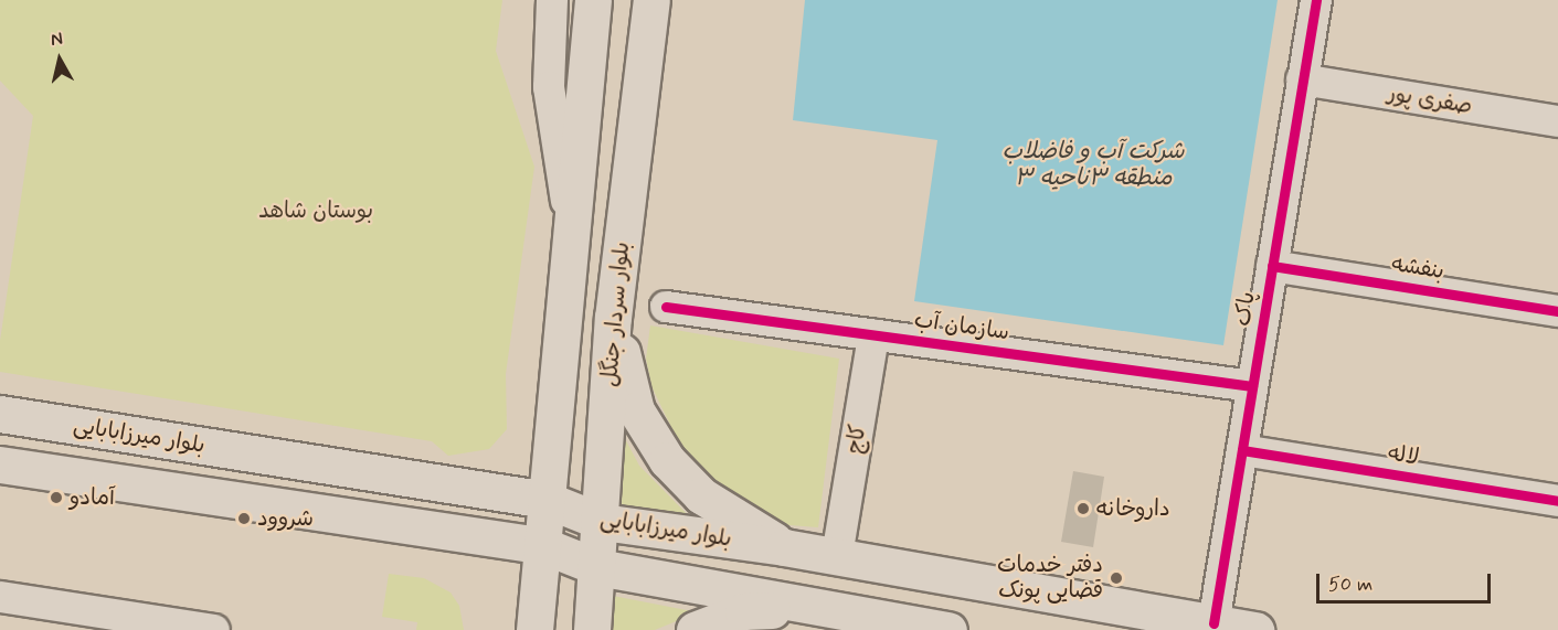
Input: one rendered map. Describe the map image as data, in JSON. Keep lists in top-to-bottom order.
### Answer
{
  "streets": {
    "main road": ["بلوار سردار جنگل", "بلوار میرزابابایی"],
    "street": [
      "صفری پور",
      "بنفشه",
      "پاک",
      "سازمان آب",
      "کاج",
      "لاله"
    ]
  },
  "crossings": [
    ["صفری پور", "پاک"],
    ["بنفشه", "پاک"],
    ["پاک", "سازمان آب"],
    ["پاک", "بلوار میرزابابایی"],
    ["پاک", "لاله"],
    ["بلوار سردار جنگل", "بلوار میرزابابایی"],
    ["سازمان آب", "کاج"]
  ],
  "water": ["شرکت آب و فاضلاب منطقه ۳ناحیه ۳"],
  "parks": ["بوستان شاهد"],
  "places": [
    "آمادو",
    "داروخانه",
    "شروود",
    "دفتر خدمات قضایی پونک"
  ],
  "scale_bar": "50 m",
  "north": "top"
}
